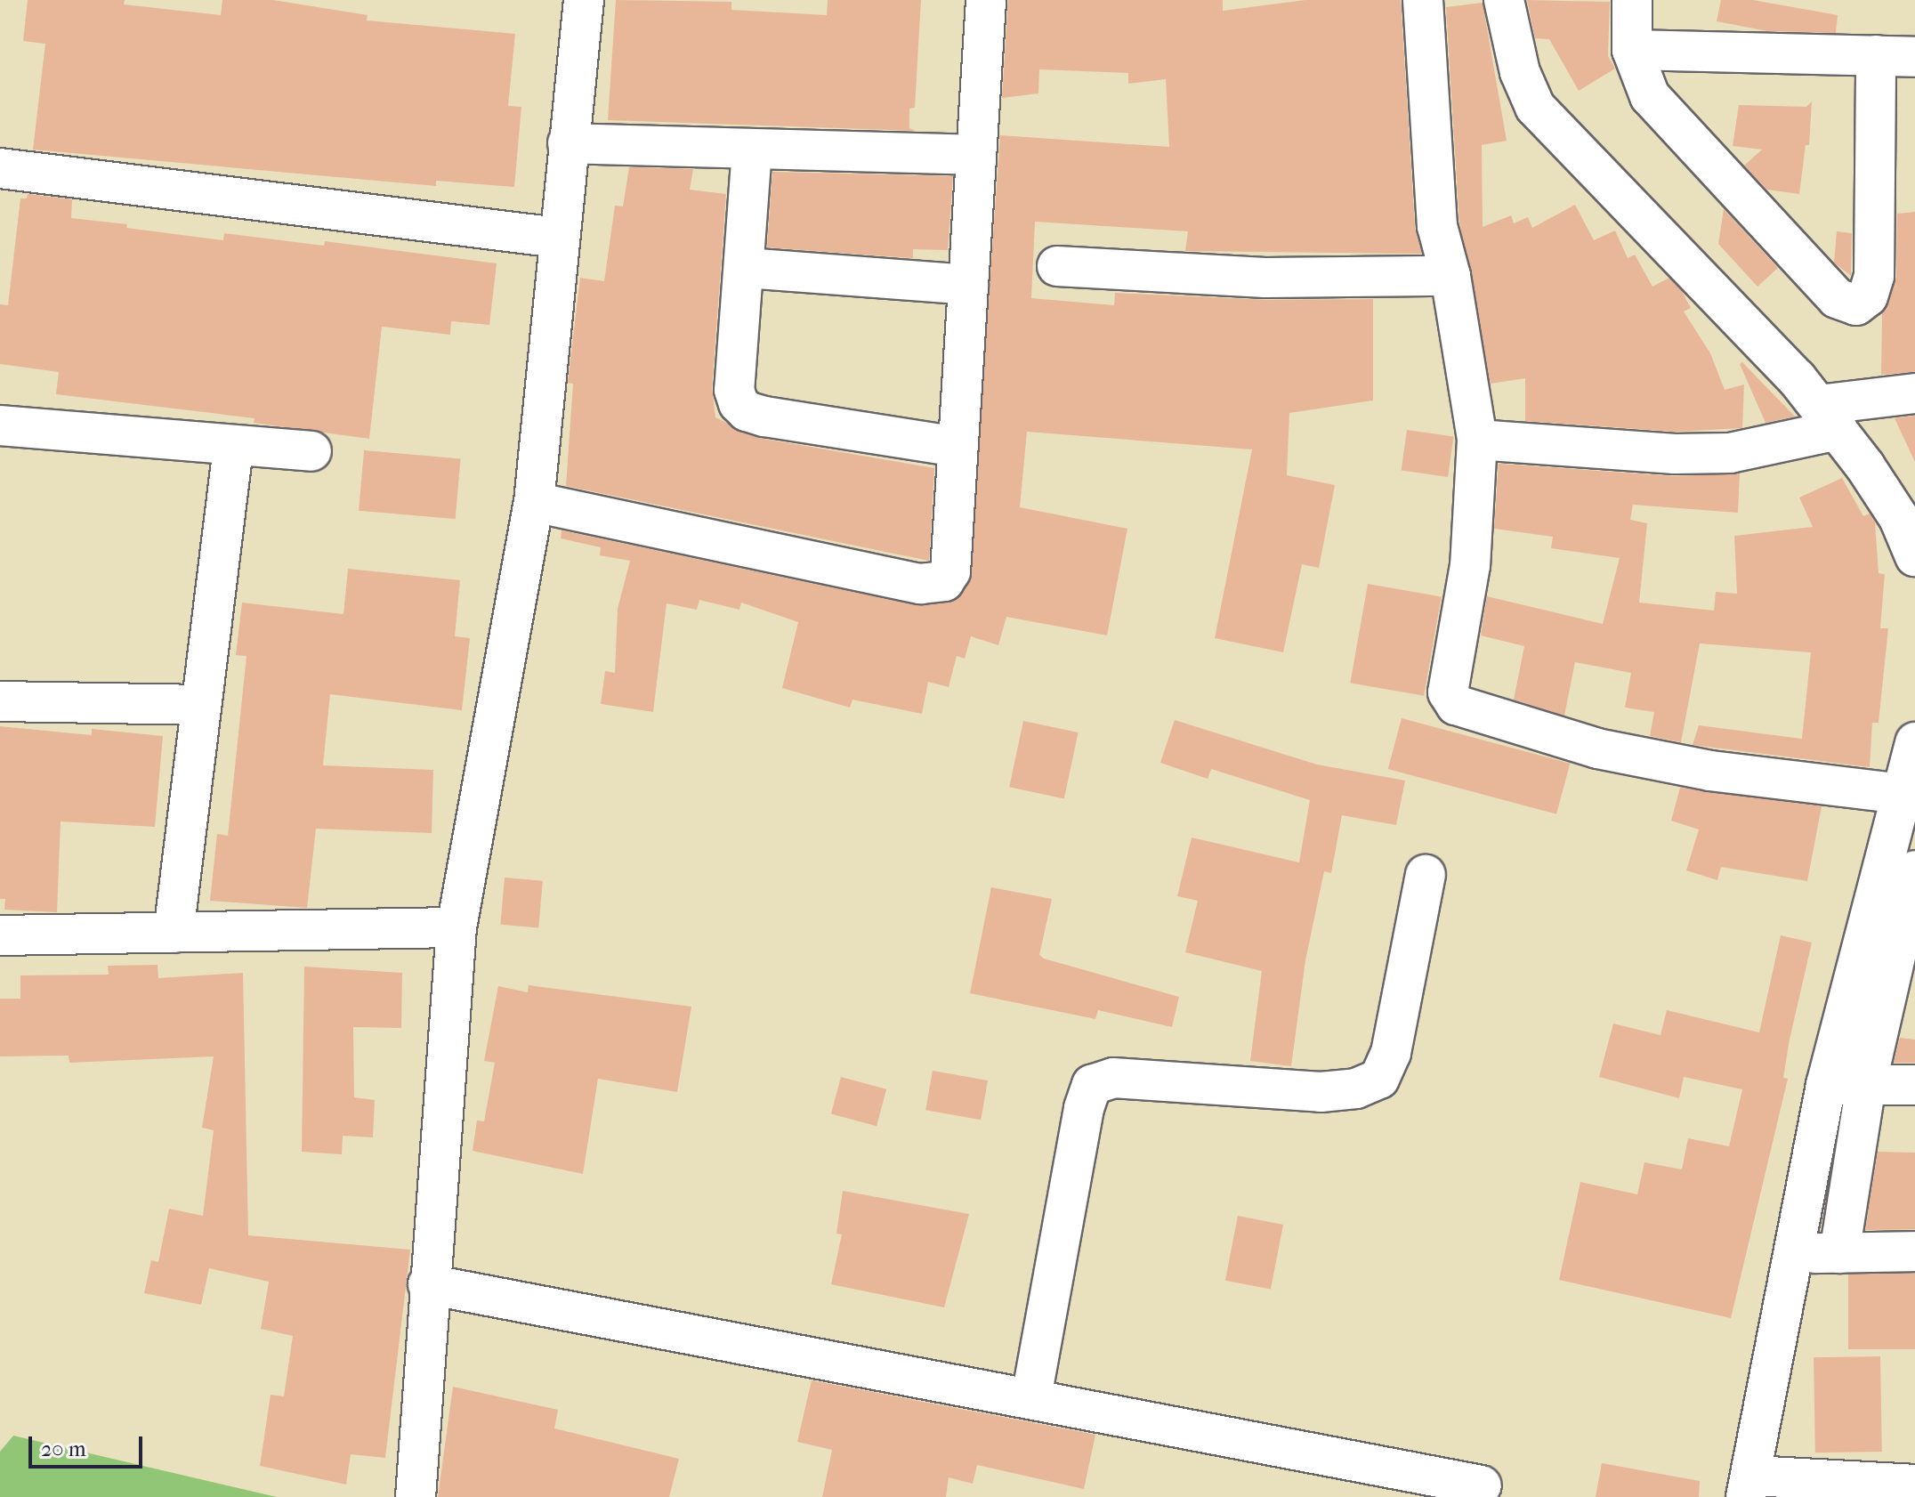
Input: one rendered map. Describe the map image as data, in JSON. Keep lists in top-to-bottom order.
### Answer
{
  "scale_bar": "20 m"
}
